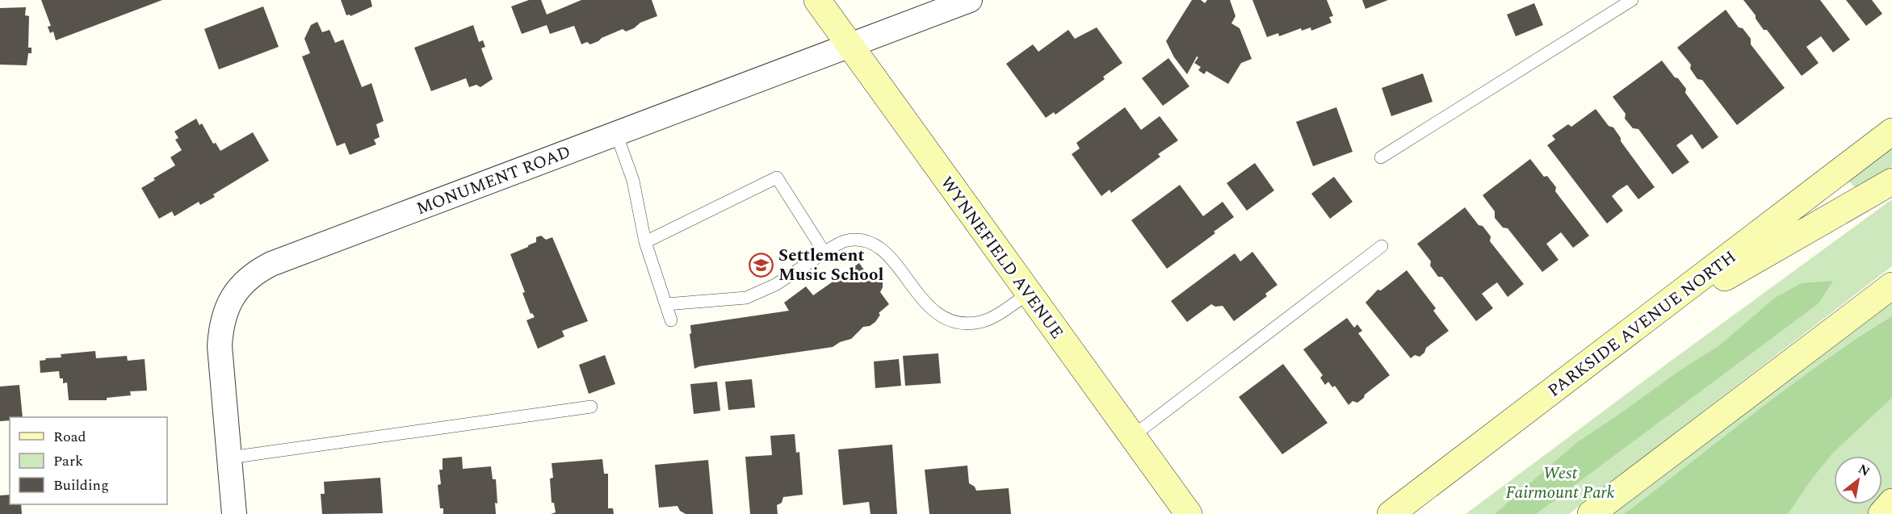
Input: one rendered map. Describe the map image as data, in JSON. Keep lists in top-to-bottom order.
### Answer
{
  "streets": {
    "main road": ["WYNNEFIELD AVENUE", "PARKSIDE AVENUE NORTH"],
    "street": ["MONUMENT ROAD"]
  },
  "crossings": [
    ["MONUMENT ROAD", "WYNNEFIELD AVENUE"]
  ],
  "parks": ["West Fairmount Park"],
  "places": {
    "school or university": ["Settlement Music School"]
  },
  "legend": ["Road", "Park", "Building"],
  "north": "top right"
}
